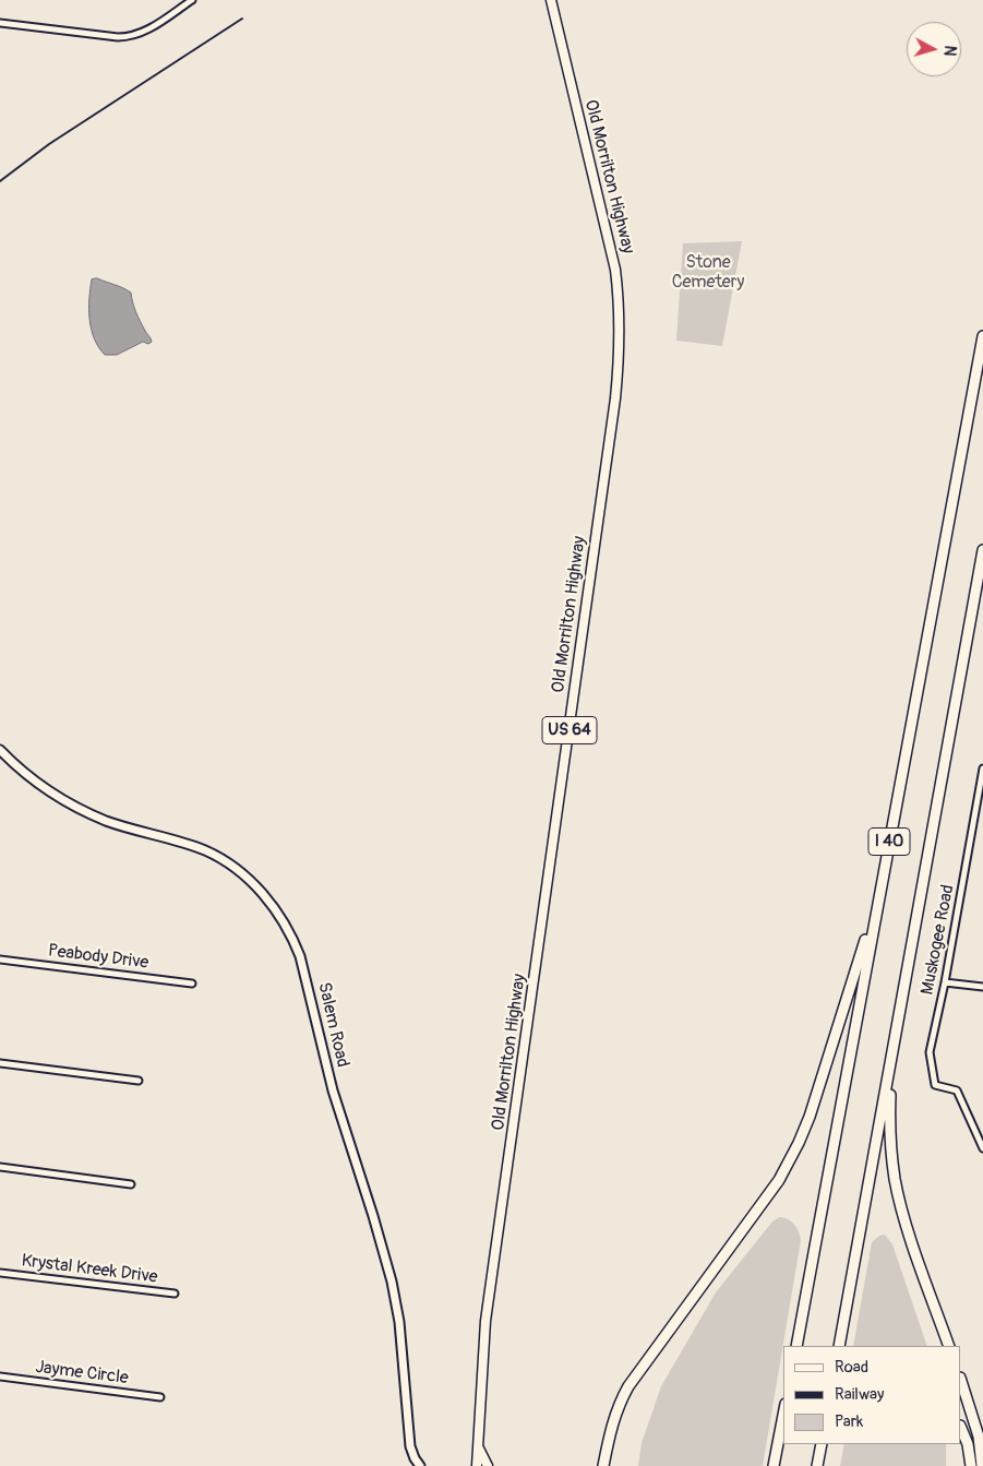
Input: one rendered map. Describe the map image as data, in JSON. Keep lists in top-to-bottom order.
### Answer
{
  "streets": {
    "highway": ["I 40"],
    "main road": ["Old Morrilton Highway", "US 64", "Salem Road"],
    "street": [
      "Muskogee Road",
      "Peabody Drive",
      "Krystal Kreek Drive",
      "Jayme Circle"
    ]
  },
  "parks": ["Stone Cemetery"],
  "legend": ["Road", "Railway", "Park"],
  "north": "right"
}
